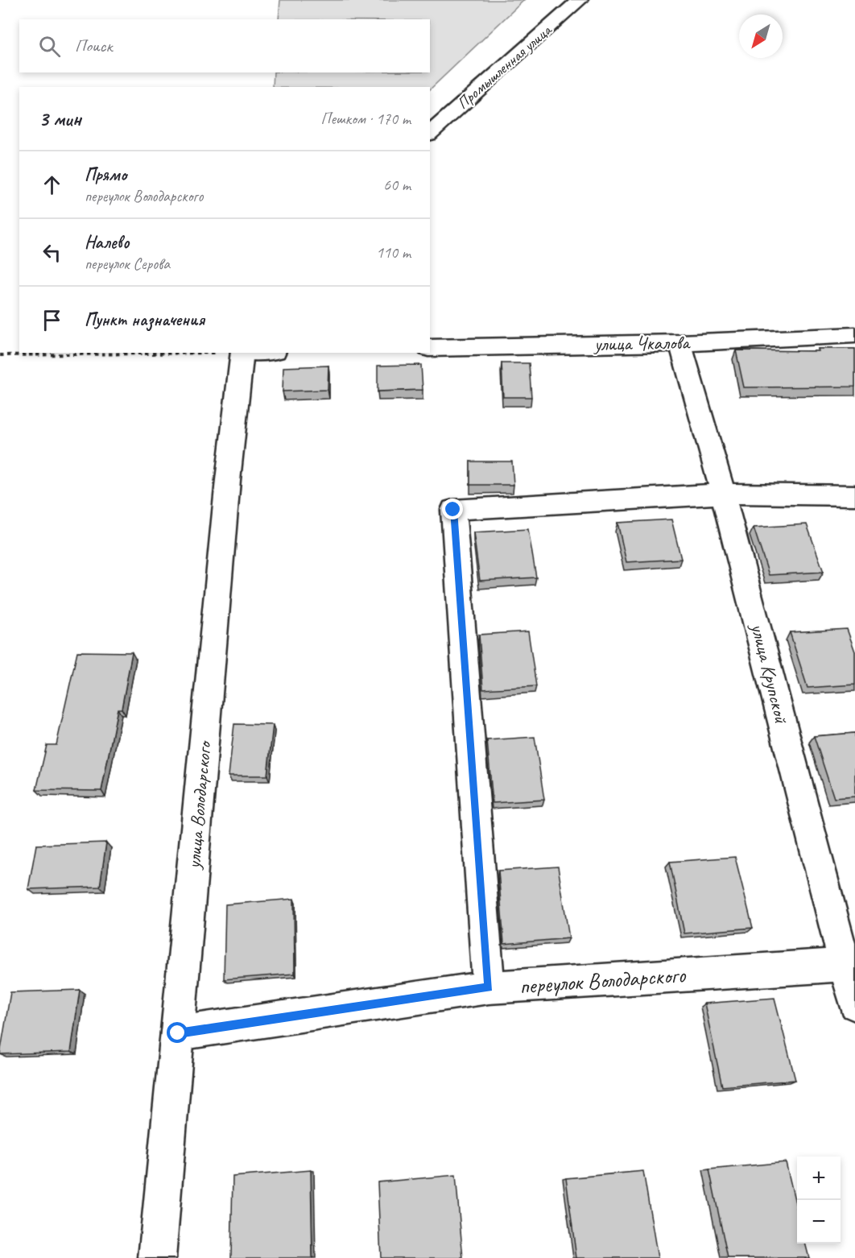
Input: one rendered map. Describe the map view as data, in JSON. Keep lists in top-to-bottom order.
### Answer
{
  "streets": {
    "street": [
      "Промышленная улица",
      "улица Чкалова",
      "улица Крупской",
      "улица Володарского",
      "переулок Володарского"
    ]
  },
  "crossings": [
    ["улица Чкалова", "улица Крупской"],
    ["улица Крупской", "переулок Володарского"],
    ["улица Володарского", "переулок Володарского"]
  ],
  "north": "bottom left",
  "page": {
    "search": "Поиск",
    "heading": ["3 мин", "Пешком · 170 m"],
    "list": [
      ["Прямо", "переулок Володарского", "60 m"],
      ["Налево", "переулок Серова", "110 m"],
      "Пункт назначения"
    ],
    "map_buttons": ["+", "−"]
  }
}
